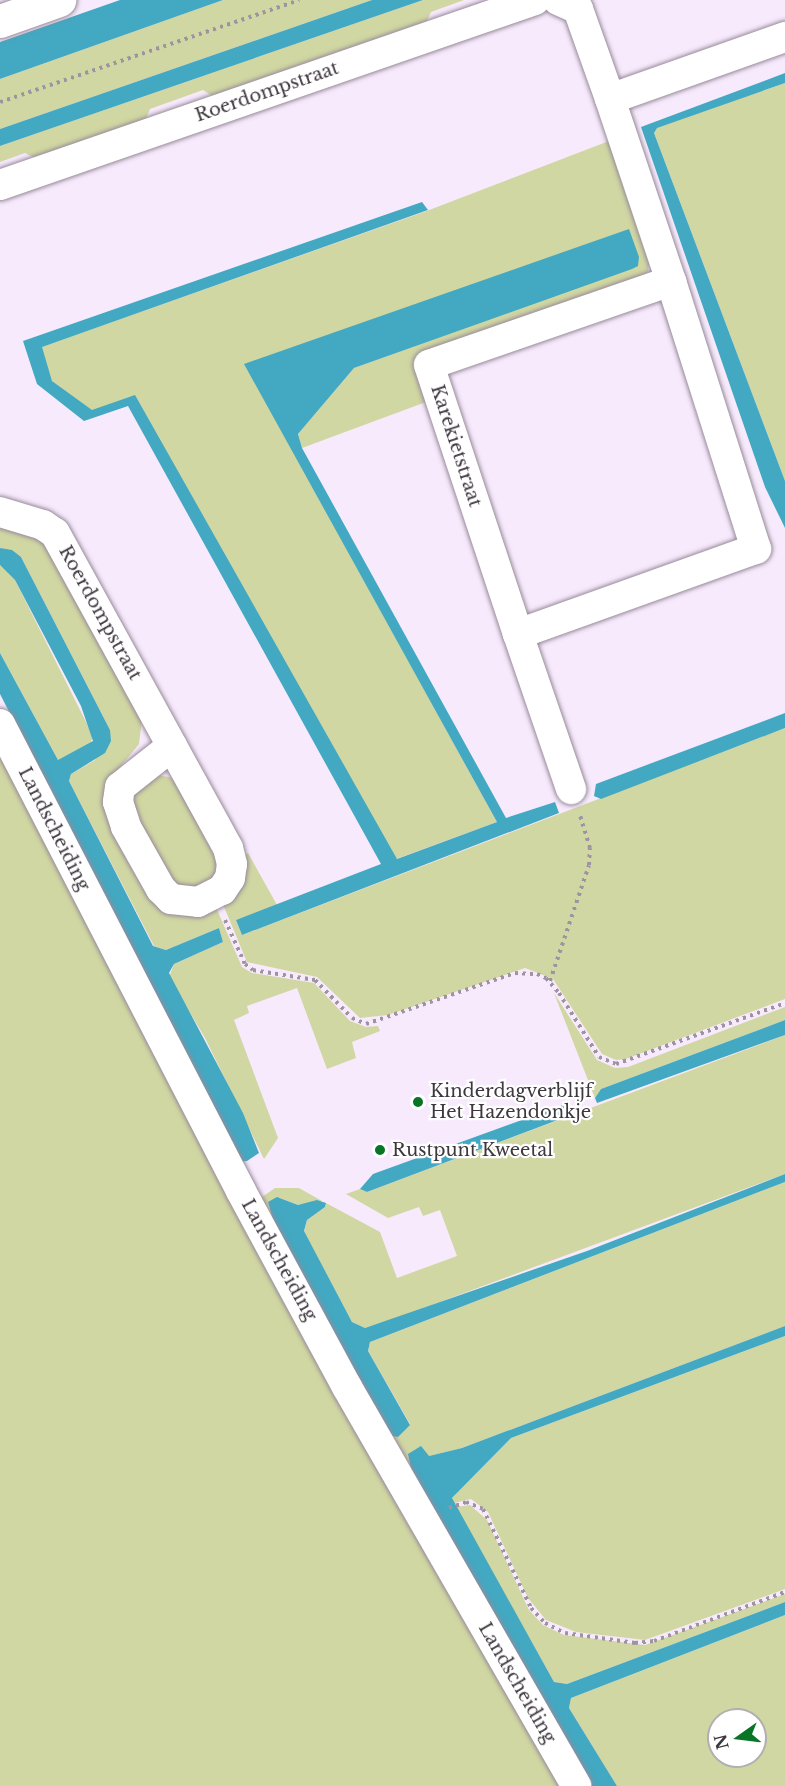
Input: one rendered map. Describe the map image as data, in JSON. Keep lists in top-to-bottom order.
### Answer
{
  "streets": {
    "street": ["Roerdompstraat", "Karekietstraat", "Landscheiding"]
  },
  "places": ["Kinderdagverblijf Het Hazendonkje", "Rustpunt Kweetal"],
  "north": "left"
}
